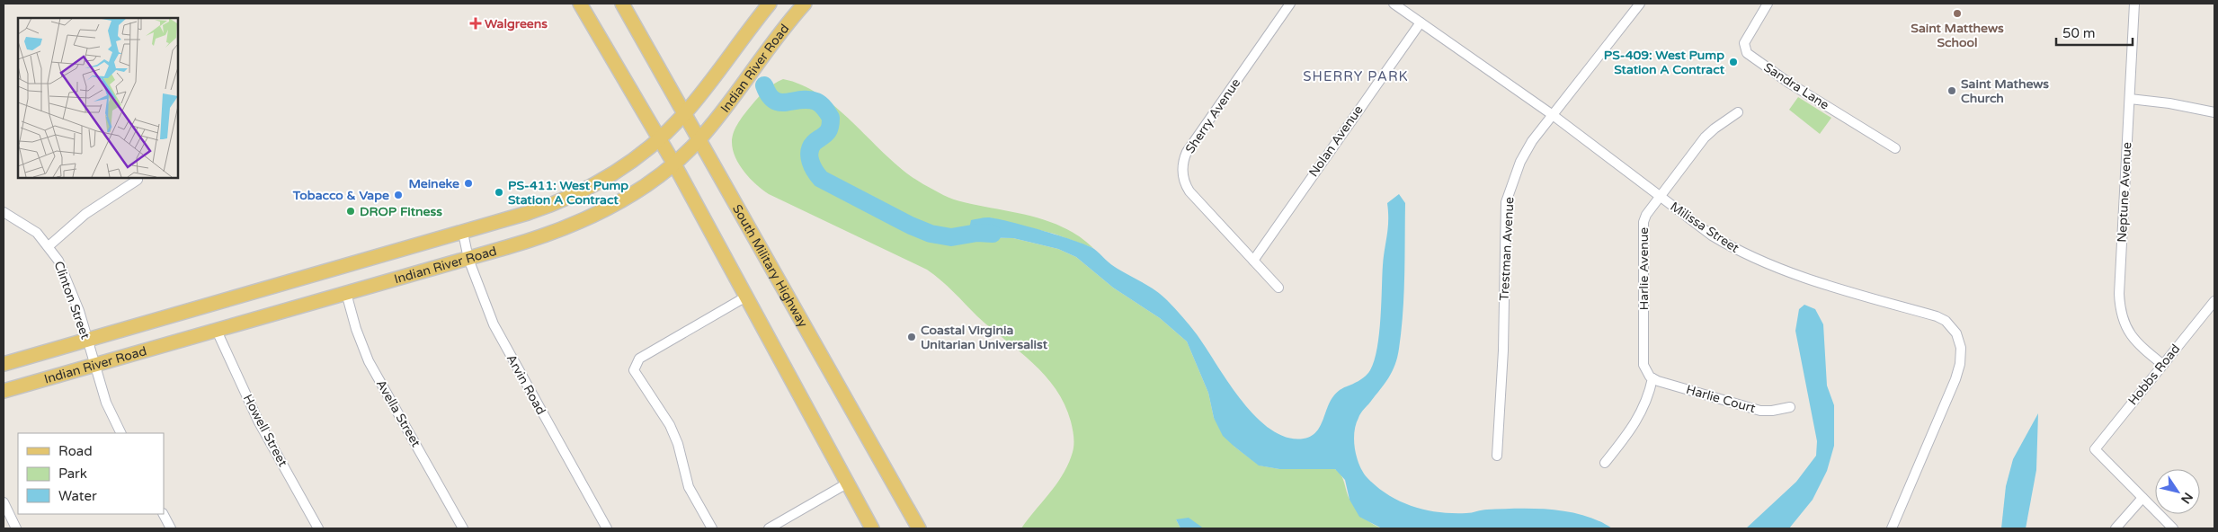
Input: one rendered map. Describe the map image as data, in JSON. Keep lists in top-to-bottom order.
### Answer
{
  "streets": {
    "main road": ["Indian River Road", "South Military Highway"],
    "street": [
      "Sandra Lane",
      "Sherry Avenue",
      "Nolan Avenue",
      "Neptune Avenue",
      "Milissa Street",
      "Trestman Avenue",
      "Harlie Avenue",
      "Clinton Street",
      "Hobbs Road",
      "Arvin Road",
      "Harlie Court",
      "Avella Street",
      "Howell Street"
    ]
  },
  "crossings": [
    ["Indian River Road", "South Military Highway"],
    ["Indian River Road", "Clinton Street"],
    ["Indian River Road", "Arvin Road"],
    ["Indian River Road", "Avella Street"],
    ["Indian River Road", "Howell Street"],
    ["Sherry Avenue", "Nolan Avenue"],
    ["Nolan Avenue", "Milissa Street"],
    ["Neptune Avenue", "Hobbs Road"],
    ["Milissa Street", "Trestman Avenue"],
    ["Milissa Street", "Harlie Avenue"],
    ["Harlie Avenue", "Harlie Court"]
  ],
  "districts": ["SHERRY PARK"],
  "places": {
    "other": [
      "Saint Matthews School",
      "PS-409: West Pump Station A Contract",
      "Saint Mathews Church",
      "Meineke",
      "PS-411: West Pump Station A Contract",
      "Tobacco & Vape",
      "DROP Fitness",
      "Coastal Virginia Unitarian Universalist"
    ],
    "health": ["Walgreens"]
  },
  "legend": ["Road", "Park", "Water"],
  "scale_bar": "50 m",
  "north": "bottom right"
}
